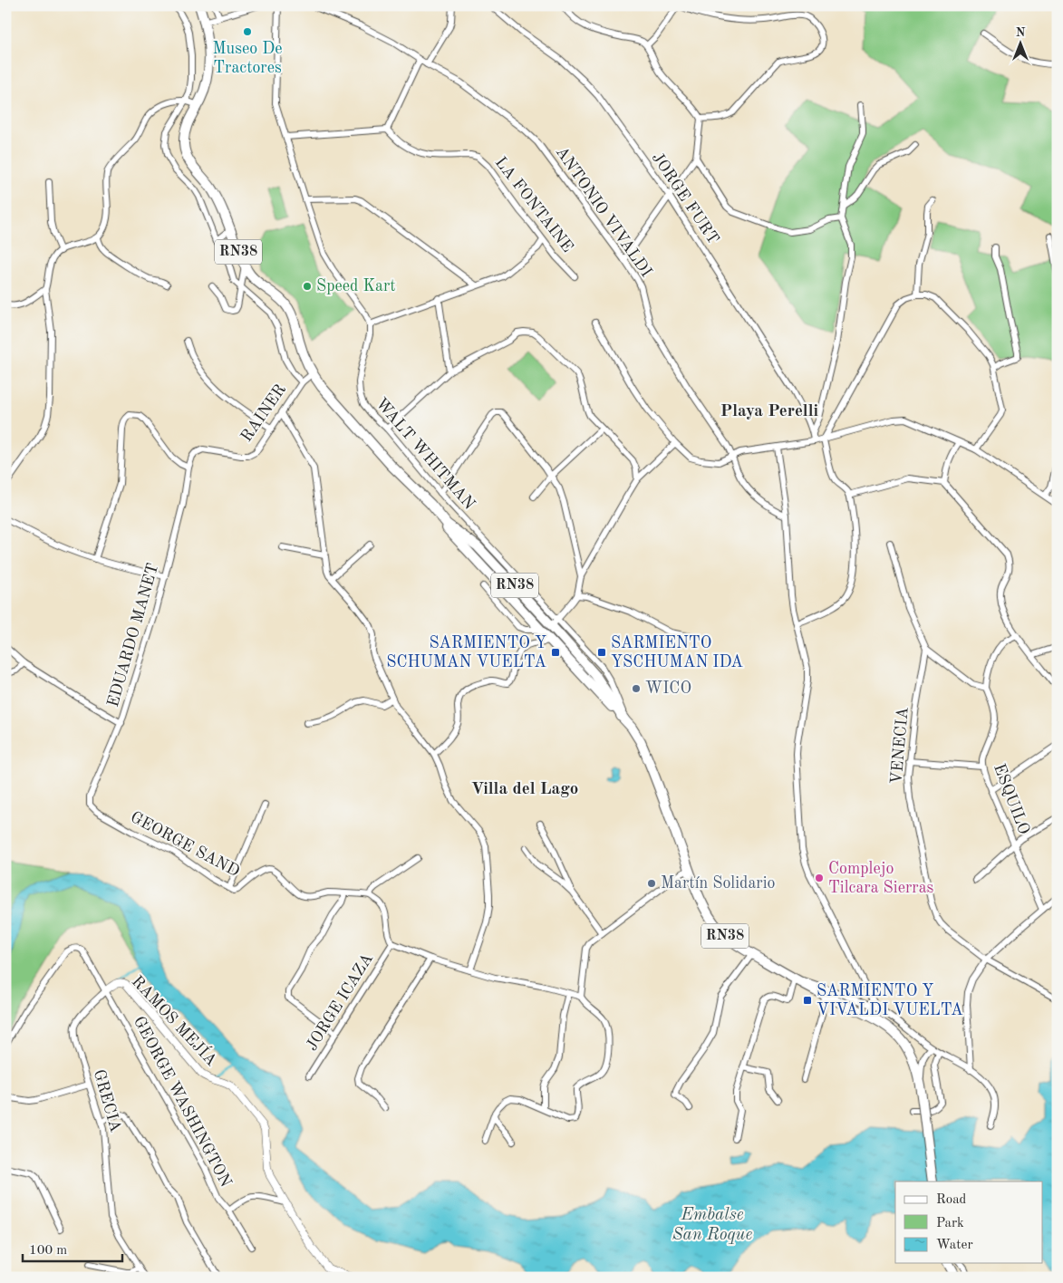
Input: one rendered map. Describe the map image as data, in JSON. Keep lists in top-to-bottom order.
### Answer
{
  "streets": {
    "main road": ["RN38"],
    "street": [
      "JORGE FURT",
      "LA FONTAINE",
      "ANTONIO VIVALDI",
      "RAINER",
      "WALT WHITMAN",
      "EDUARDO MANET",
      "VENECIA",
      "ESQUILO",
      "GEORGE SAND",
      "JORGE ICAZA",
      "RAMOS MEJÍA",
      "GRECIA",
      "GEORGE WASHINGTON"
    ]
  },
  "crossings": [
    ["RN38", "RAINER"],
    ["RN38", "WALT WHITMAN"],
    ["RAINER", "EDUARDO MANET"],
    ["EDUARDO MANET", "GEORGE SAND"],
    ["RAMOS MEJÍA", "GRECIA"],
    ["RAMOS MEJÍA", "GEORGE WASHINGTON"],
    ["GRECIA", "GEORGE WASHINGTON"]
  ],
  "districts": ["Playa Perelli", "Villa del Lago"],
  "water": ["Embalse San Roque"],
  "places": {
    "other": [
      "Museo De Tractores",
      "Speed Kart",
      "WICO",
      "Complejo Tilcara Sierras",
      "Martín Solidario"
    ],
    "transit": ["SARMIENTO Y SCHUMAN VUELTA", "SARMIENTO YSCHUMAN IDA", "SARMIENTO Y VIVALDI VUELTA"]
  },
  "legend": ["Road", "Park", "Water"],
  "scale_bar": "100 m",
  "north": "top"
}
